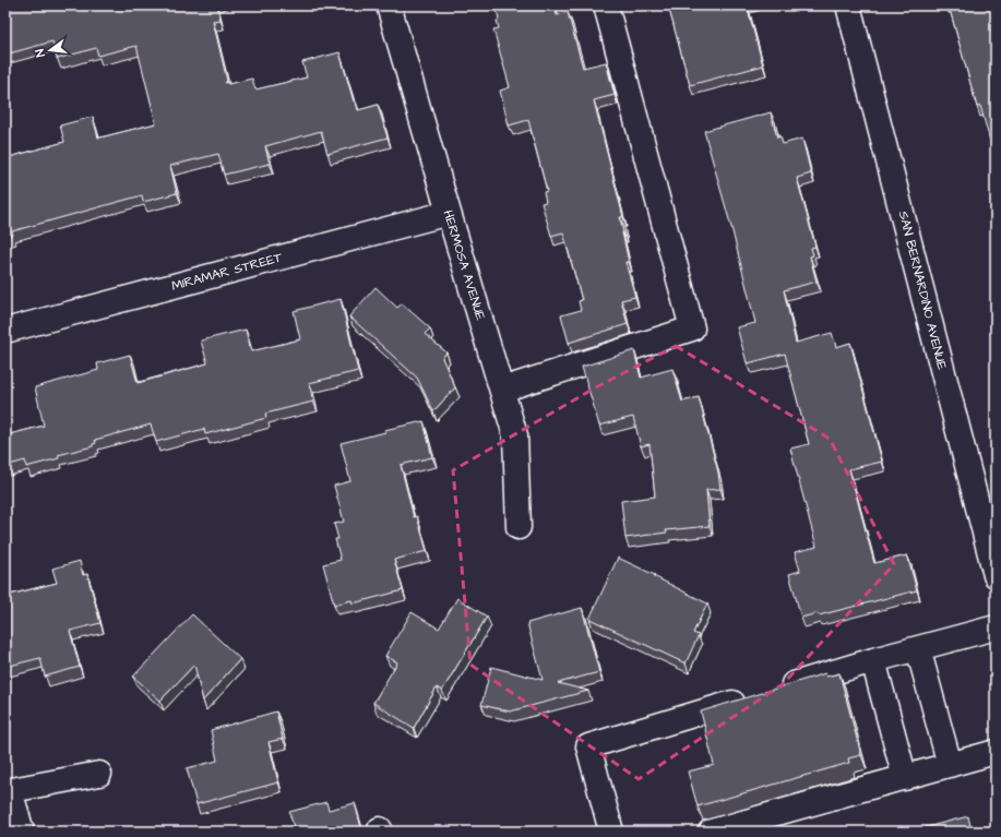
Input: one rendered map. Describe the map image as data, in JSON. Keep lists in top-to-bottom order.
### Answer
{
  "streets": {
    "street": ["HERMOSA AVENUE", "MIRAMAR STREET", "SAN BERNARDINO AVENUE"]
  },
  "crossings": [
    ["HERMOSA AVENUE", "MIRAMAR STREET"]
  ],
  "north": "left"
}
